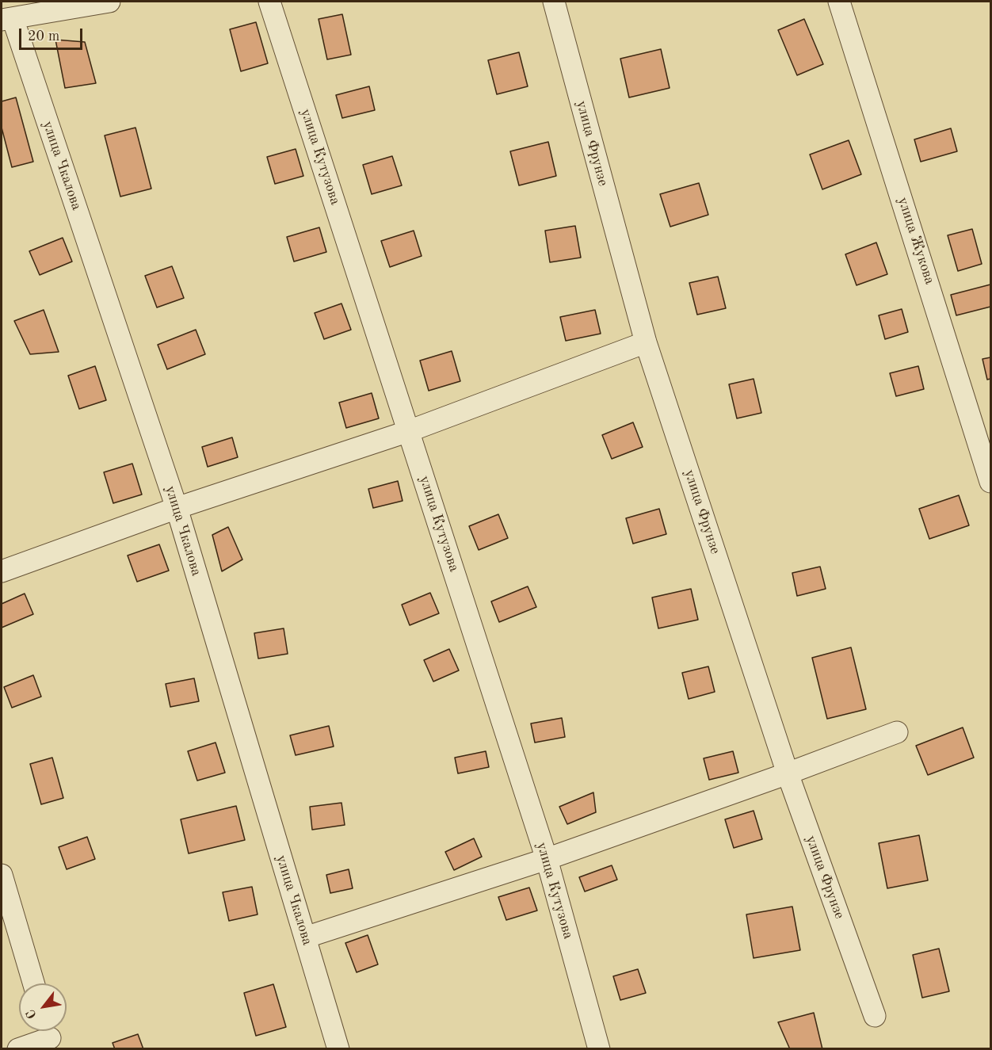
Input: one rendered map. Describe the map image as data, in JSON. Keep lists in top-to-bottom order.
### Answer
{
  "streets": {
    "street": [
      "улица Фрунзе",
      "улица Кутузова",
      "улица Чкалова",
      "улица Жукова"
    ]
  },
  "scale_bar": "20 m",
  "north": "bottom left"
}
